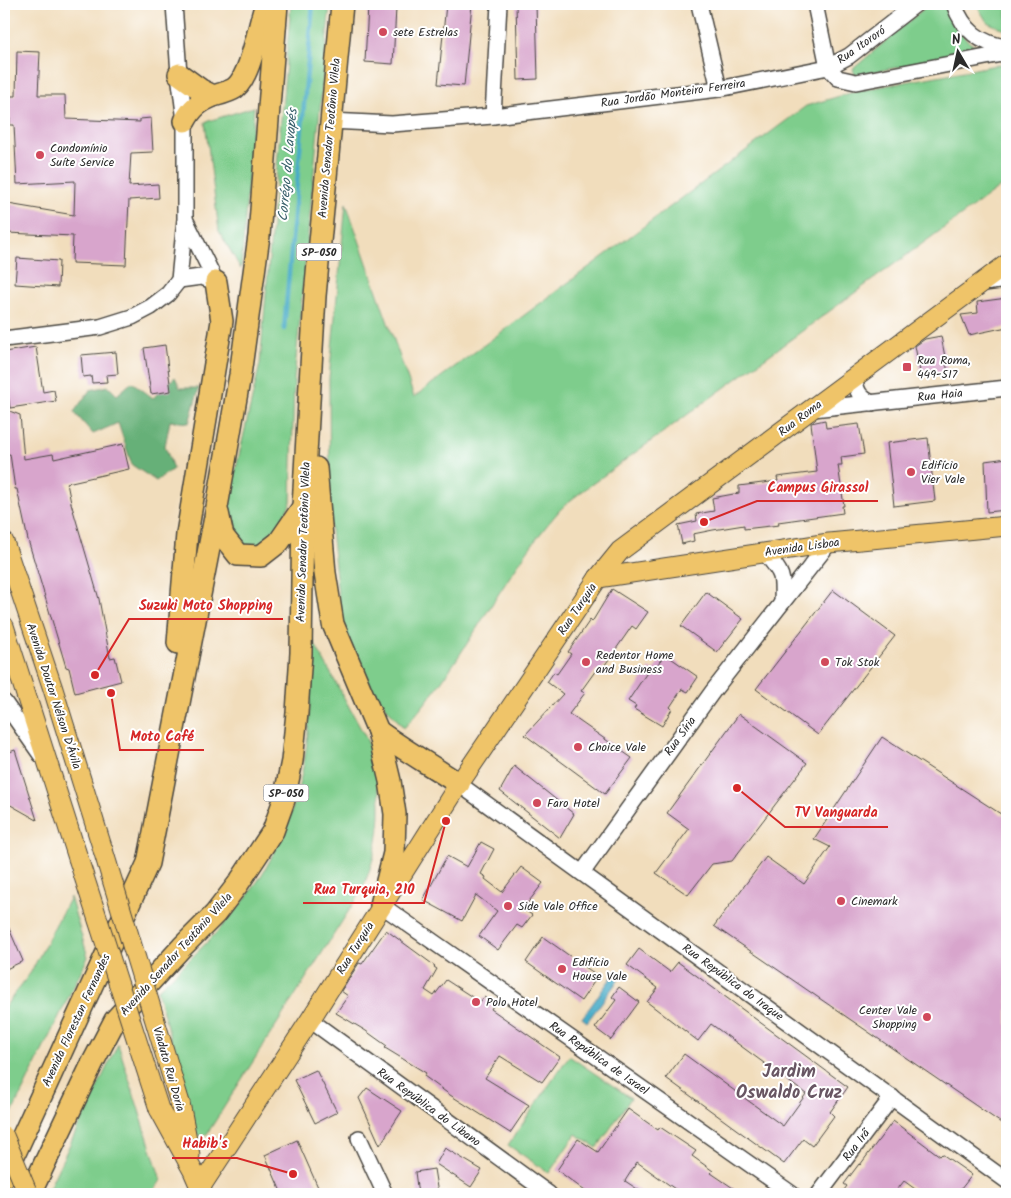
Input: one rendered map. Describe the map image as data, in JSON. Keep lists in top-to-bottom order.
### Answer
{
  "streets": {
    "highway": ["Avenida Senador Teotônio Vilela", "SP-050", "Avenida Florestan Fernandes"],
    "main road": [
      "Rua Roma",
      "Avenida Lisboa",
      "Rua Turquia",
      "Avenida Doutor Nélson D'Ávila",
      "Viaduto Rui Doria"
    ],
    "street": [
      "Rua Itororó",
      "Rua Jordão Monteiro Ferreira",
      "Rua Haia",
      "Rua Síria",
      "Rua República do Iraque",
      "Rua República de Israel",
      "Rua República do Libano",
      "Rua Irã"
    ]
  },
  "crossings": [
    ["Rua Itororó", "Rua Jordão Monteiro Ferreira"],
    ["Rua Jordão Monteiro Ferreira", "Avenida Senador Teotônio Vilela"],
    ["Rua Haia", "Rua Roma"],
    ["Rua Roma", "Avenida Lisboa"],
    ["Rua Roma", "Rua Turquia"],
    ["Avenida Lisboa", "Rua Turquia"],
    ["Avenida Lisboa", "Rua Síria"],
    ["Rua Turquia", "Rua República do Iraque"],
    ["Rua Turquia", "Rua República de Israel"],
    ["Rua Turquia", "Viaduto Rui Doria"],
    ["Rua Turquia", "Rua República do Libano"],
    ["Avenida Doutor Nélson D'Ávila", "Viaduto Rui Doria"],
    ["Rua Síria", "Rua República do Iraque"],
    ["Rua República do Iraque", "Rua Irã"]
  ],
  "districts": ["Jardim Oswaldo Cruz"],
  "water": ["Corrégo do Lavapés"],
  "places": {
    "other": [
      "sete Estrelas",
      "Condomínio Suíte Service",
      "Edifício Vier Vale",
      "Campus Girassol",
      "Redentor Home and Business",
      "Tok Stok",
      "Suzuki Moto Shopping",
      "Moto Café",
      "Choice Vale",
      "TV Vanguarda",
      "Faro Hotel",
      "Rua Turquia, 210",
      "Cinemark",
      "Side Vale Office",
      "Edifício House Vale",
      "Polo Hotel",
      "Center Vale Shopping",
      "Habib's"
    ],
    "transit": ["Rua Roma, 449-517"]
  },
  "north": "top"
}
